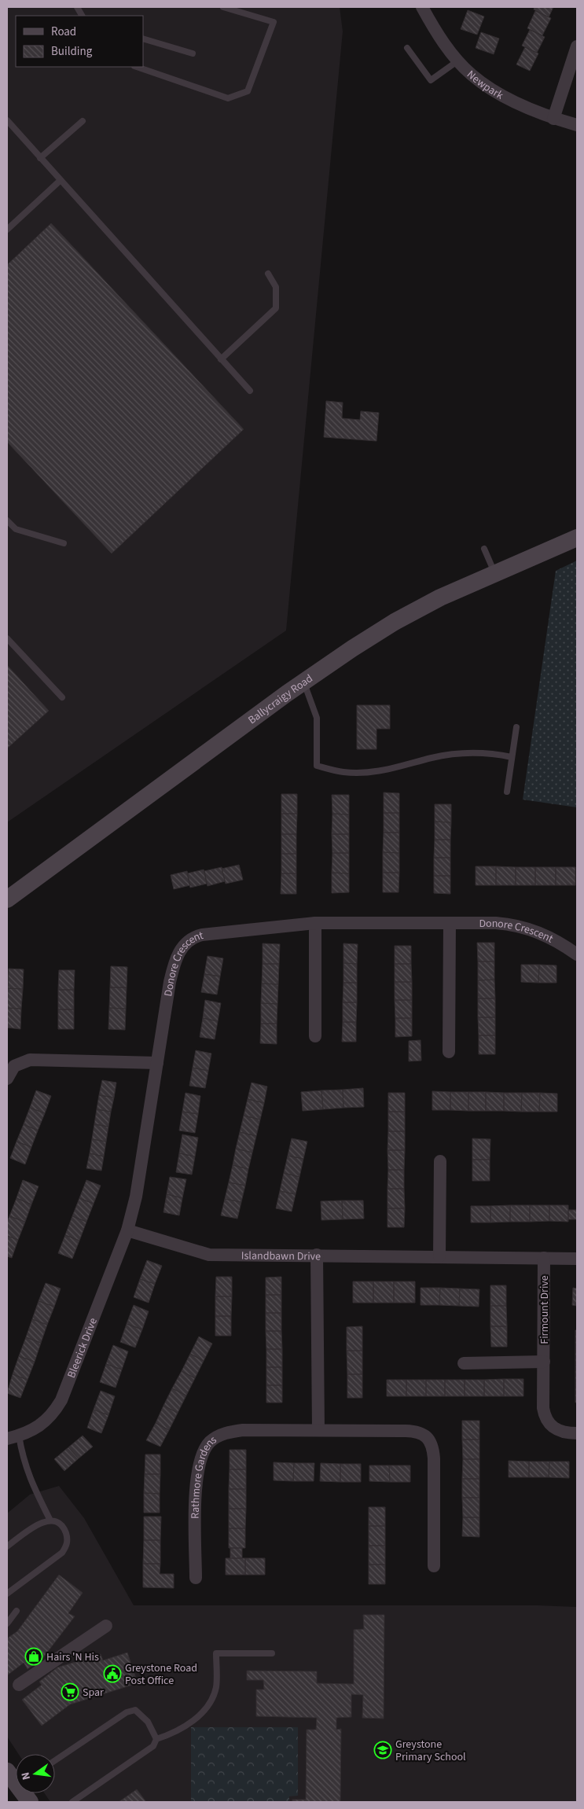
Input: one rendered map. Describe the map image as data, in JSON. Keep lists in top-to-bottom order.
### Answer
{
  "streets": {
    "main road": ["Ballycraigy Road"],
    "street": [
      "Newpark",
      "Donore Crescent",
      "Islandbawn Drive",
      "Firmount Drive",
      "Bleerick Drive",
      "Rathmore Gardens"
    ]
  },
  "crossings": [
    ["Donore Crescent", "Islandbawn Drive"],
    ["Donore Crescent", "Bleerick Drive"],
    ["Islandbawn Drive", "Firmount Drive"],
    ["Islandbawn Drive", "Bleerick Drive"]
  ],
  "places": {
    "shop": ["Hairs 'N His"],
    "public building": ["Greystone Road Post Office"],
    "supermarket": ["Spar"],
    "school or university": ["Greystone Primary School"]
  },
  "legend": ["Road", "Building"],
  "north": "left"
}
